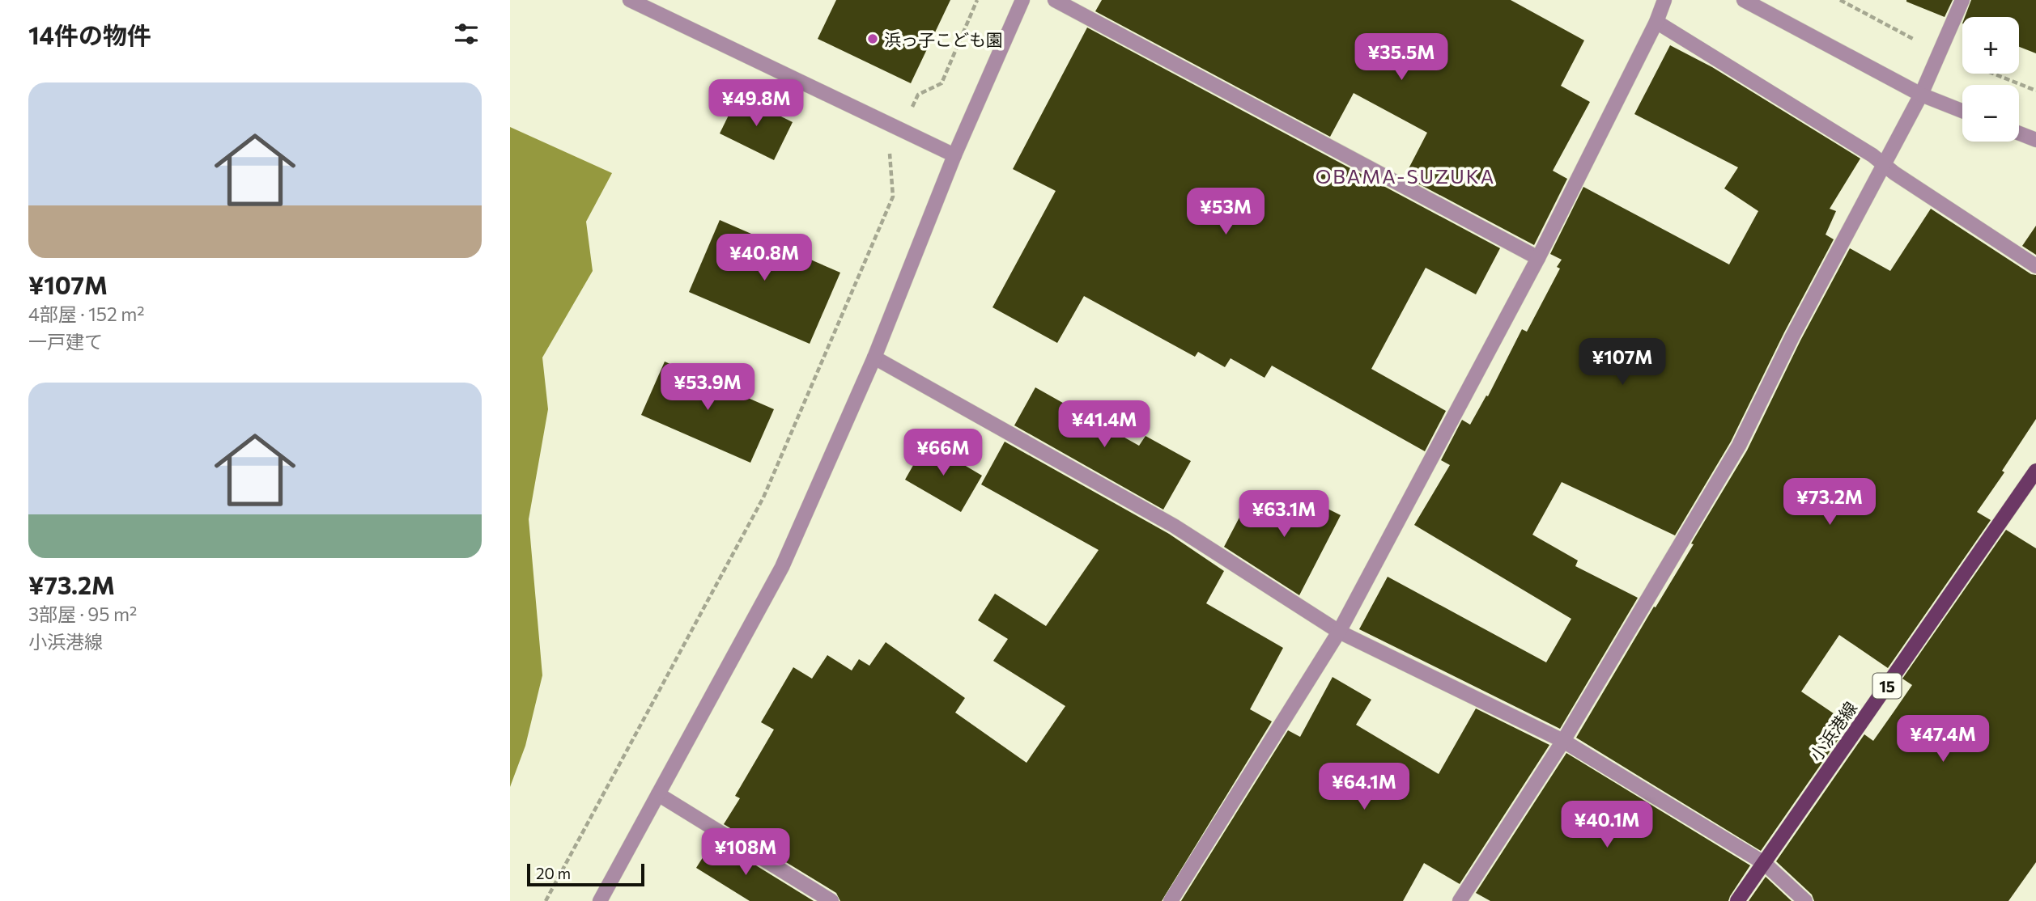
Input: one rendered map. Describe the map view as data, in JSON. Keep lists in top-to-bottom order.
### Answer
{
  "streets": {
    "main road": ["15", "小浜港線"]
  },
  "districts": ["OBAMA-SUZUKA"],
  "places": ["浜っ子こども園"],
  "scale_bar": "20 m",
  "page": {
    "heading": "14件の物件",
    "map_buttons": ["+", "−"],
    "price": [
      "¥35.5M",
      "¥49.8M",
      "¥53M",
      "¥40.8M",
      "¥107M",
      "¥53.9M",
      "¥41.4M",
      "¥66M",
      "¥73.2M",
      "¥63.1M",
      "¥47.4M",
      "¥64.1M",
      "¥40.1M",
      "¥108M"
    ],
    "list": [
      {
        "name": "¥107M",
        "note": "4部屋 · 152 m² · 一戸建て"
      },
      {
        "name": "¥73.2M",
        "note": "3部屋 · 95 m² · 小浜港線"
      }
    ],
    "scale": "20 m"
  }
}
